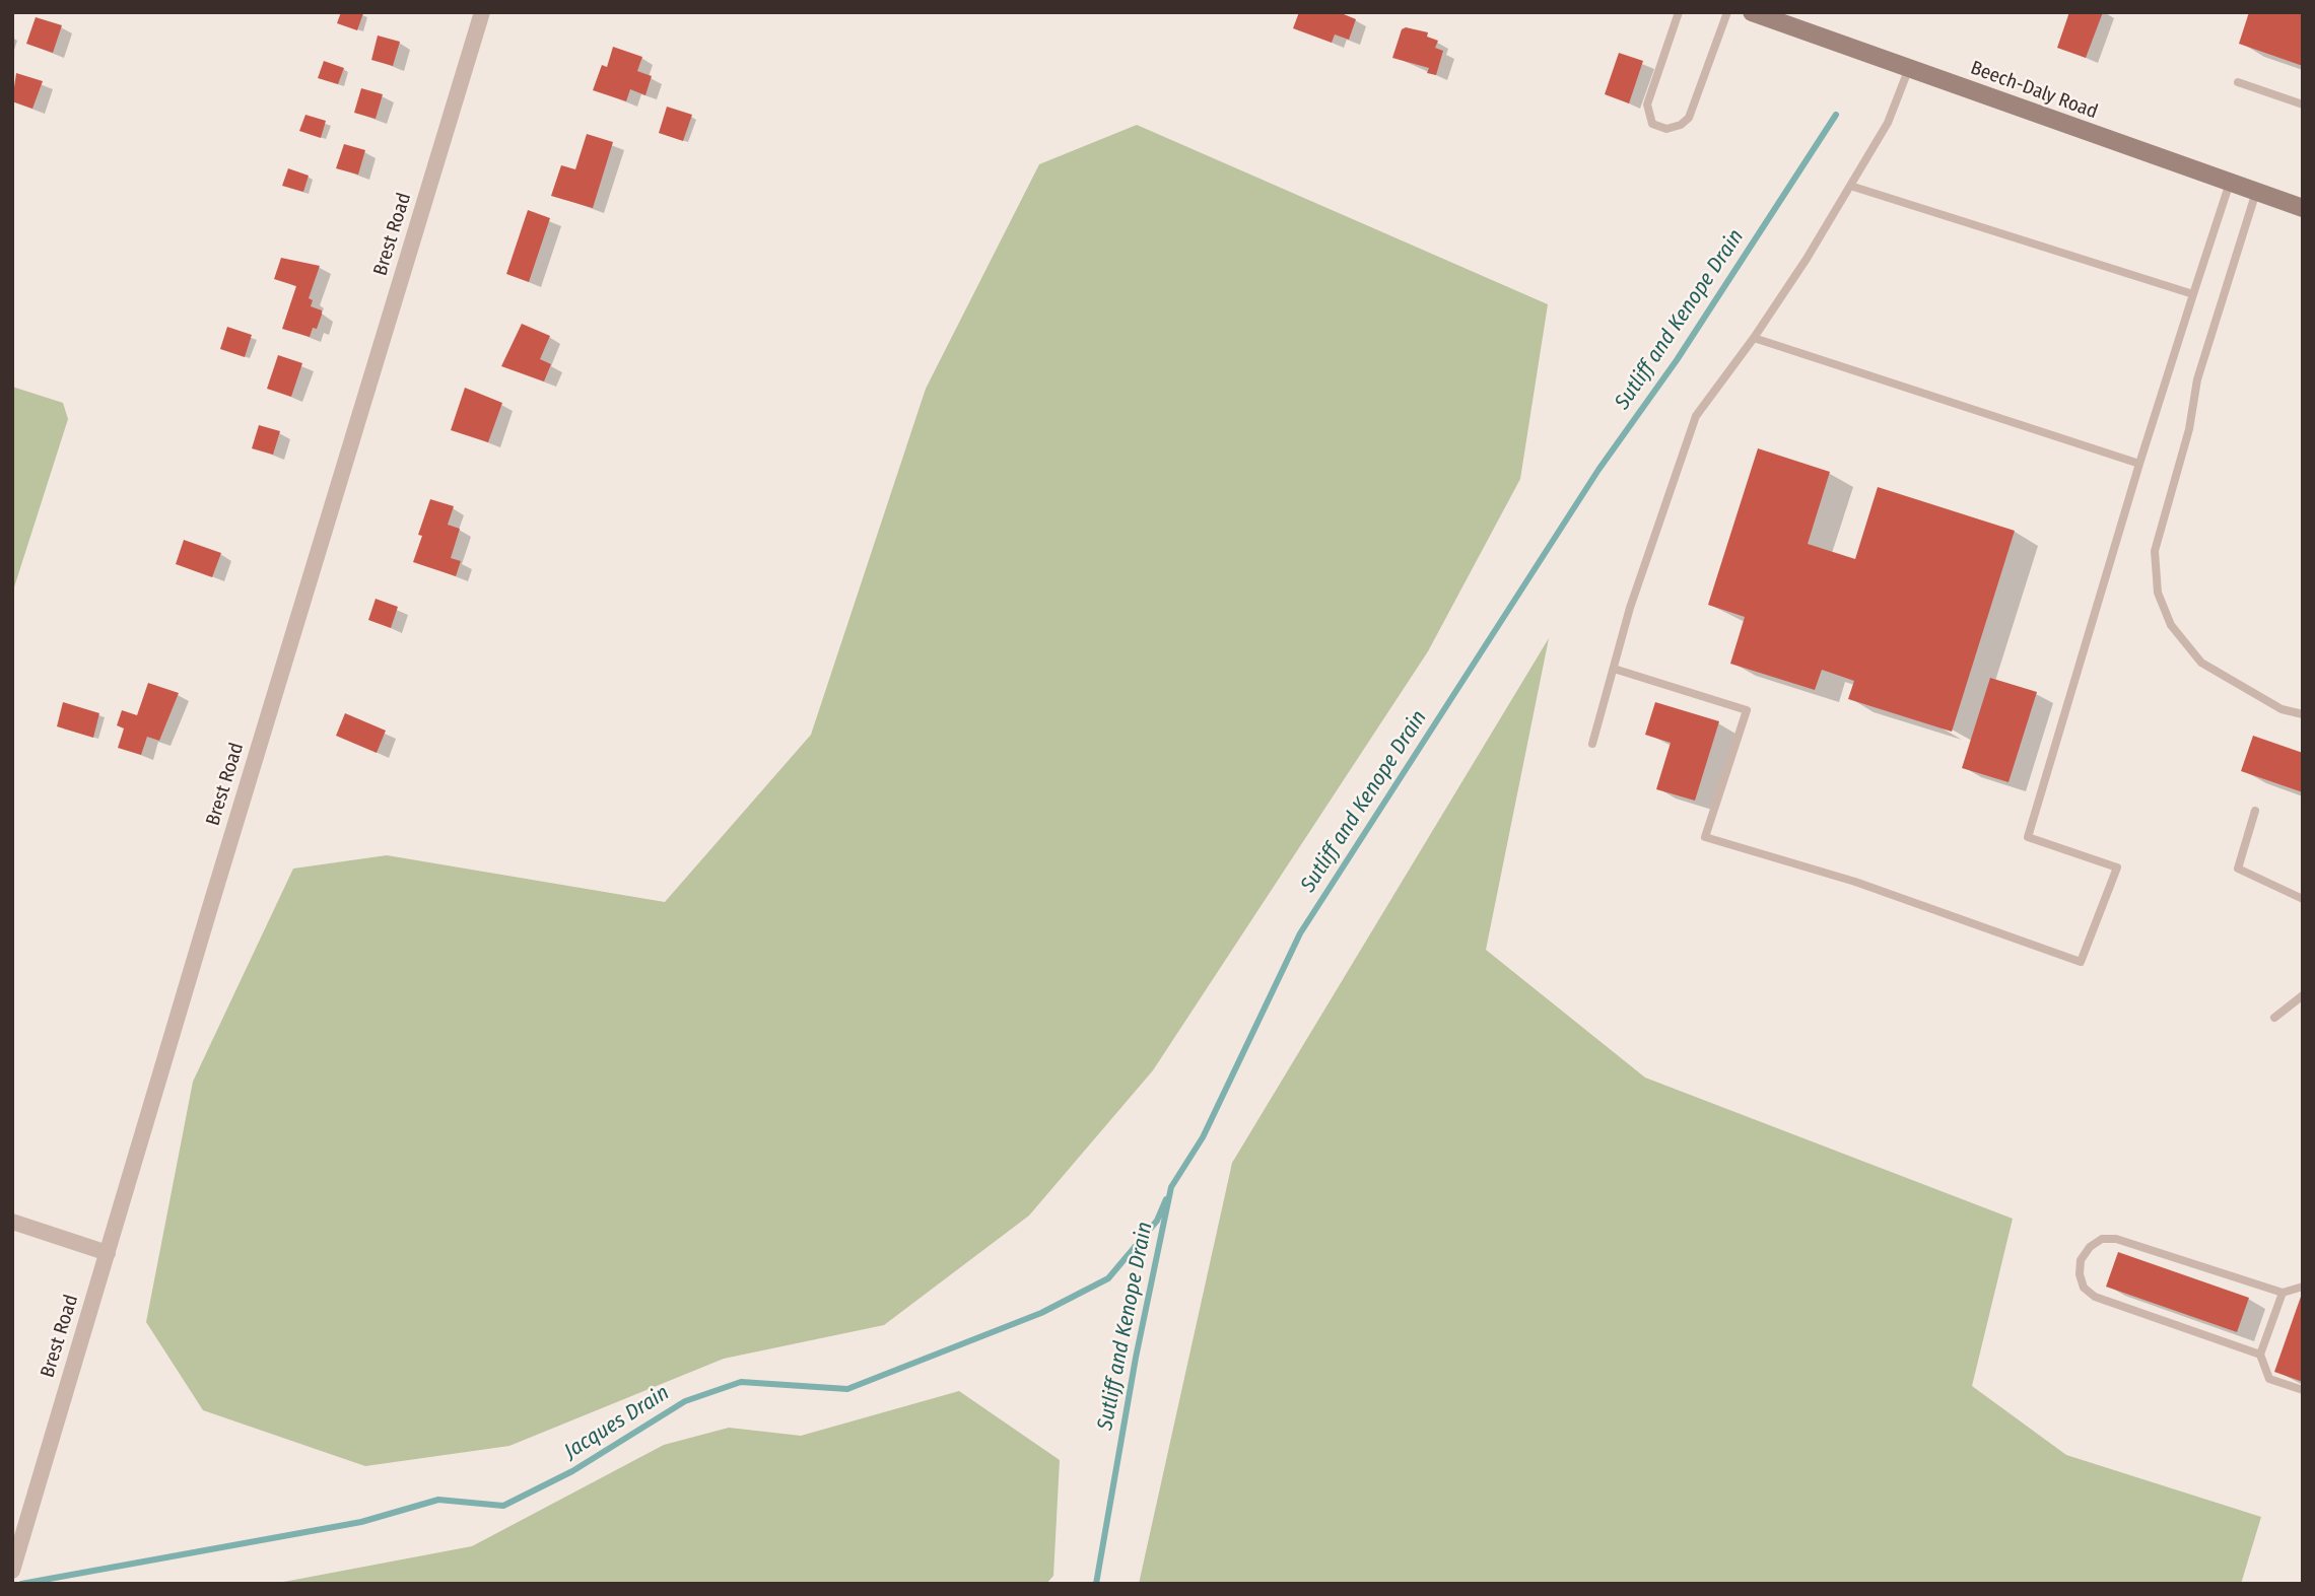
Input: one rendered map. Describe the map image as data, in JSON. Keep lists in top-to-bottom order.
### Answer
{
  "streets": {
    "street": ["Beech-Daly Road", "Brest Road"]
  },
  "water": ["Sutliff and Kenope Drain", "Jacques Drain"]
}
